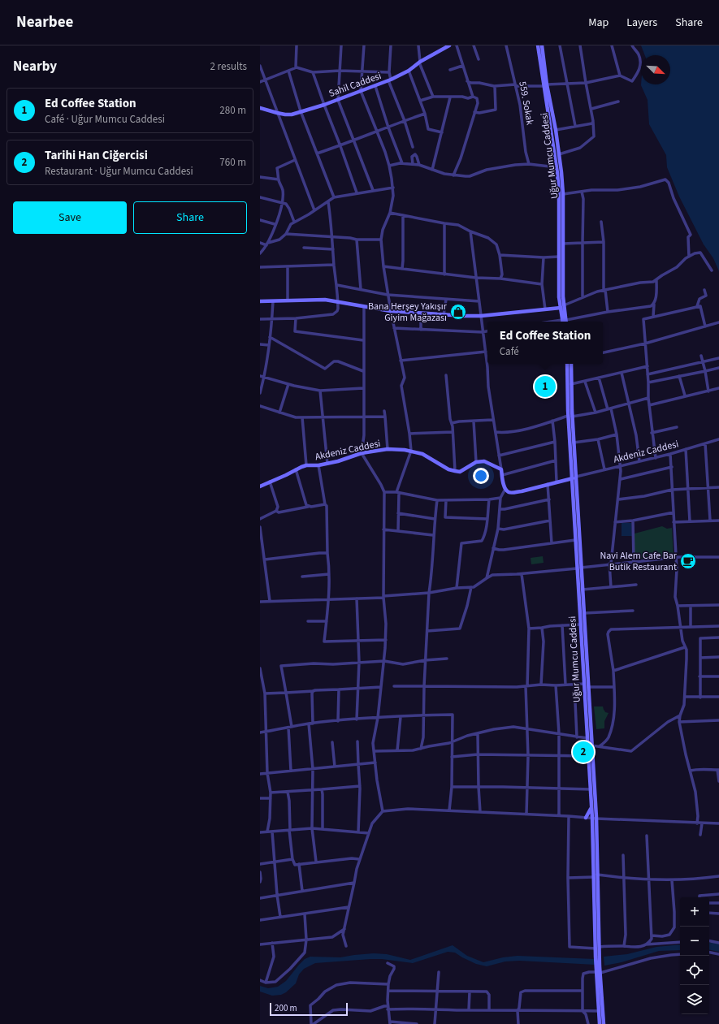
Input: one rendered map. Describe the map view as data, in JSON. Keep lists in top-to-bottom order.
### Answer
{
  "streets": {
    "street": [
      "Sahil Caddesi",
      "559. Sokak",
      "Uğur Mumcu Caddesi",
      "Akdeniz Caddesi"
    ]
  },
  "crossings": [
    ["Uğur Mumcu Caddesi", "Akdeniz Caddesi"]
  ],
  "places": {
    "shop": ["Bana Herşey Yakışır Giyim Mağazası"],
    "cafe": ["Navi Alem Cafe Bar Butik Restaurant"]
  },
  "scale_bar": "200 m",
  "north": "bottom right",
  "page": {
    "header": "Nearbee",
    "nav": ["Map", "Layers", "Share"],
    "heading": ["Nearby", "2 results"],
    "list": [
      {
        "mark": "1",
        "name": "Ed Coffee Station",
        "note": "Café · Uğur Mumcu Caddesi",
        "value": "280 m"
      },
      {
        "mark": "2",
        "name": "Tarihi Han Ciğercisi",
        "note": "Restaurant · Uğur Mumcu Caddesi",
        "value": "760 m"
      }
    ],
    "buttons": ["Save", "Share"],
    "popup": ["Ed Coffee Station", "Café"],
    "pins": ["1", "2"],
    "map_buttons": ["+", "−"],
    "scale": "200 m"
  }
}
